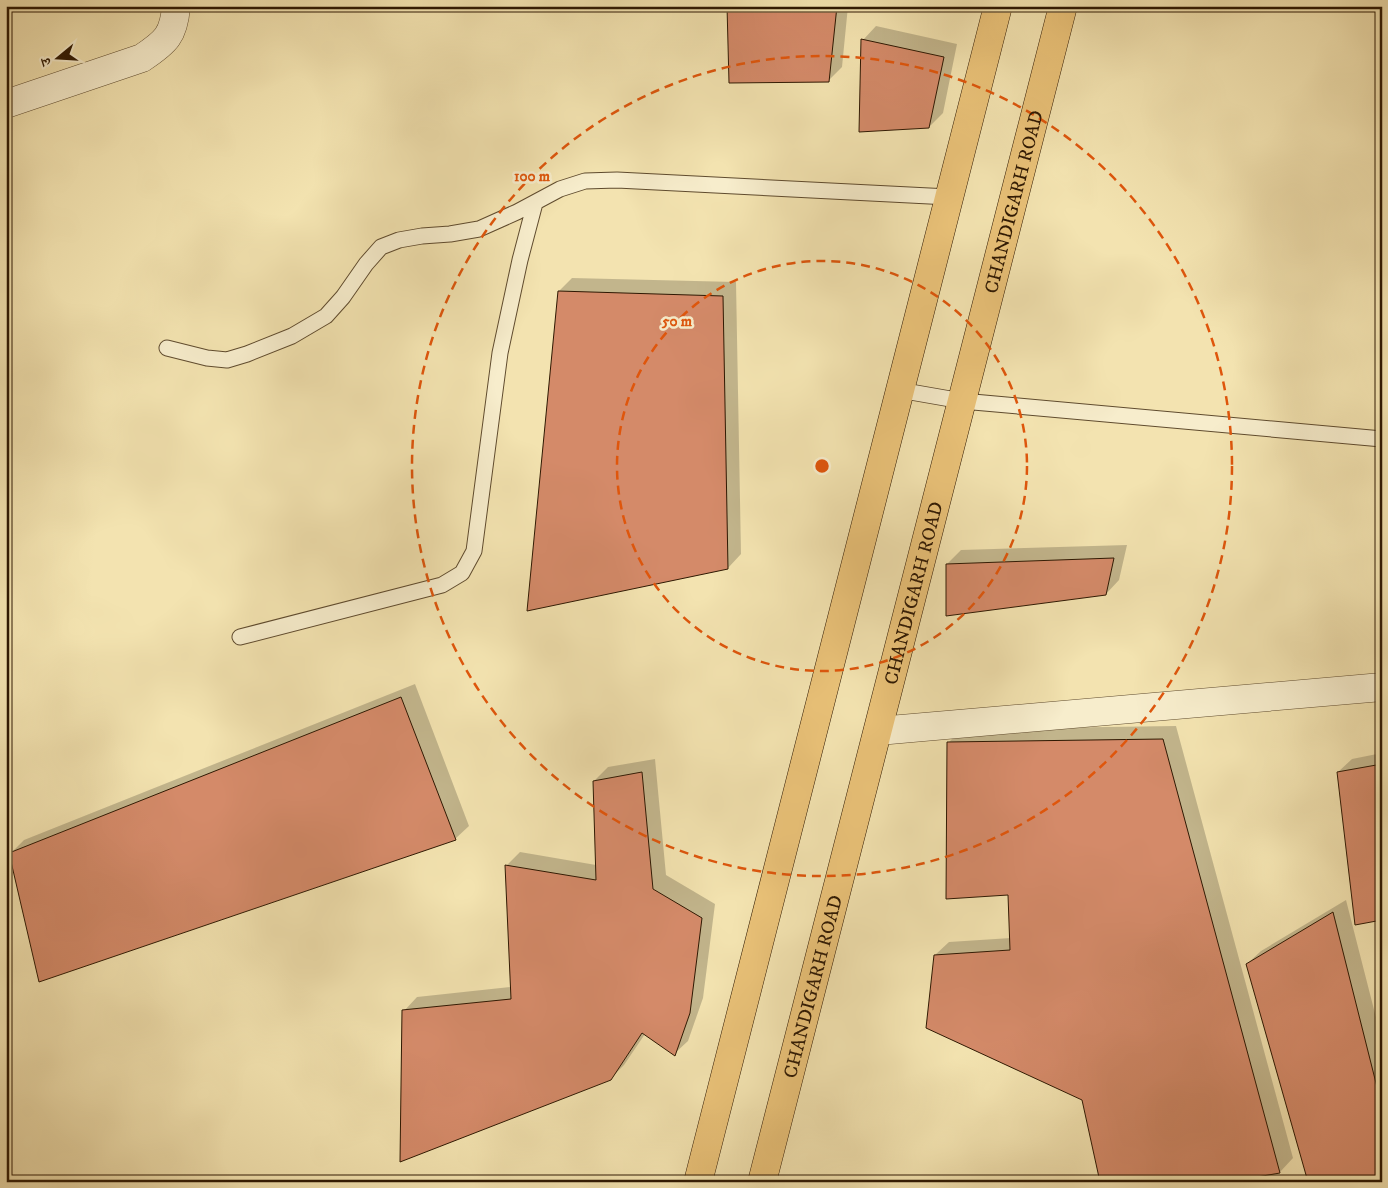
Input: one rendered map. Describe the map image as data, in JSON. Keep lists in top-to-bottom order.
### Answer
{
  "streets": {
    "main road": ["CHANDIGARH ROAD"]
  },
  "north": "left",
  "rings": ["100 m", "50 m"]
}
